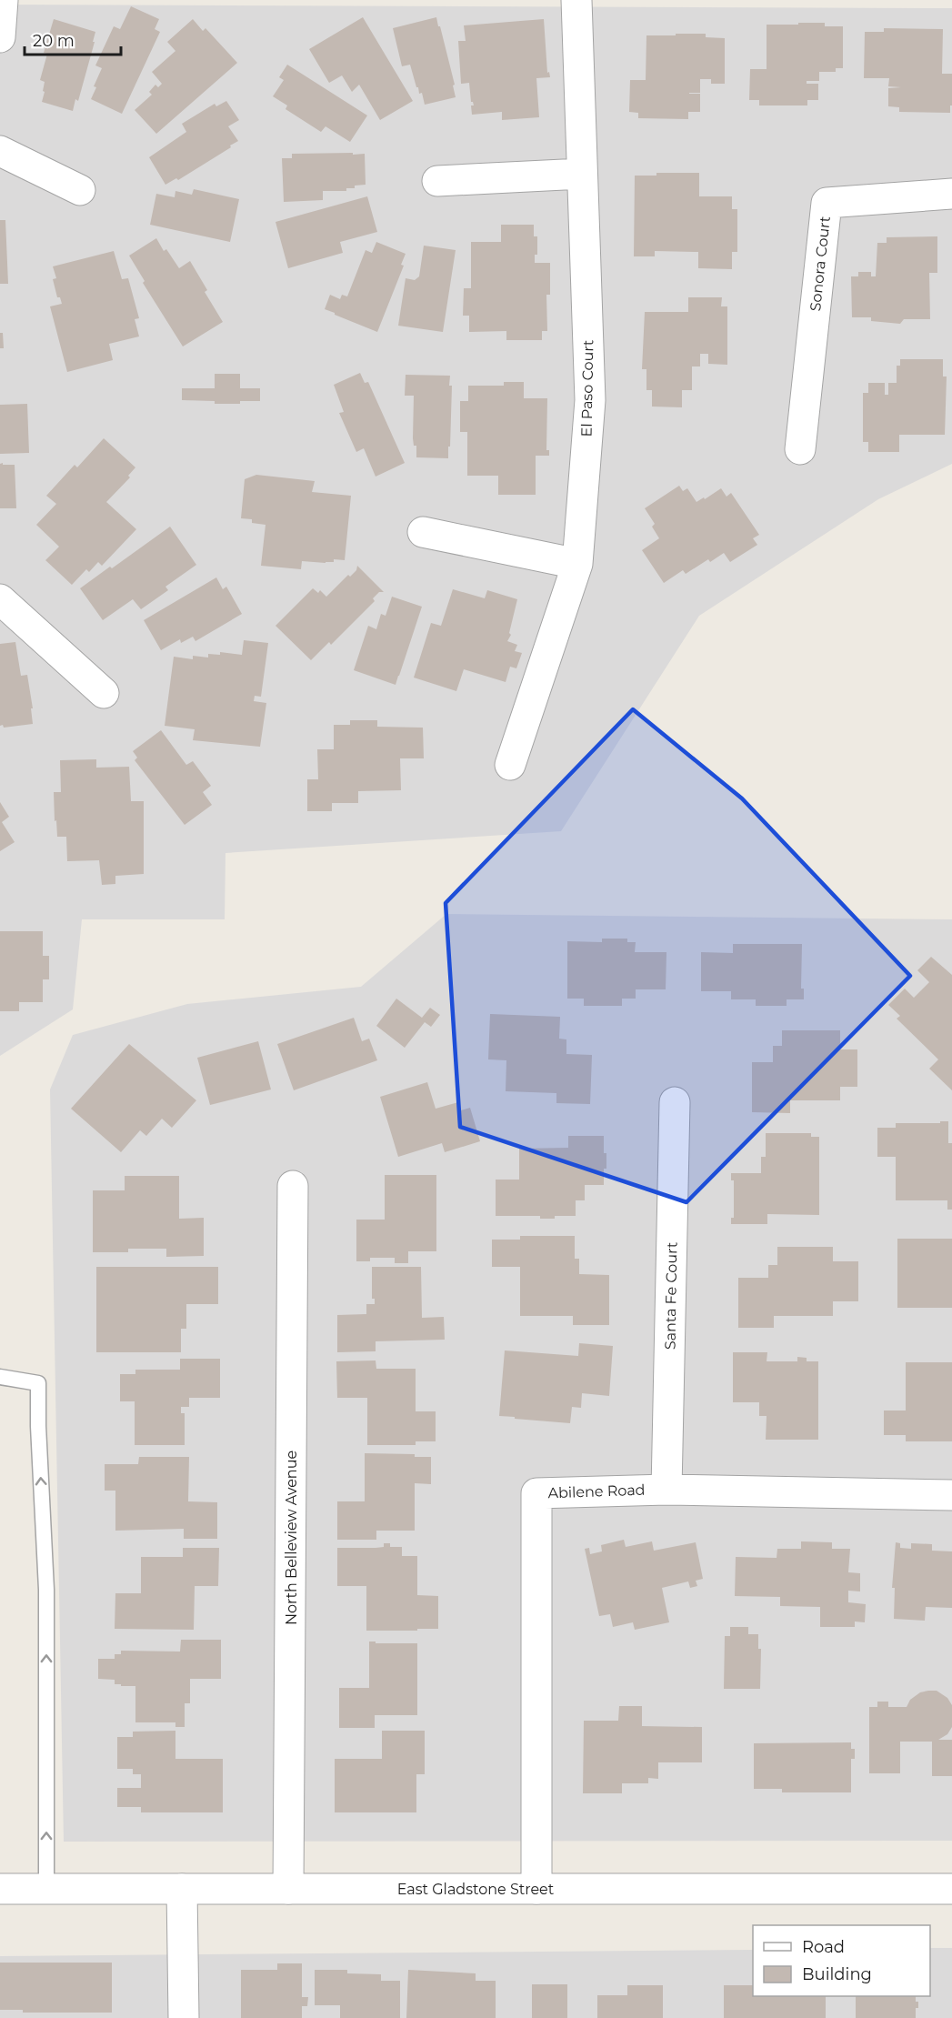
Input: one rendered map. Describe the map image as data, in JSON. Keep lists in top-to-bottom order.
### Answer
{
  "streets": {
    "street": [
      "Sonora Court",
      "El Paso Court",
      "Santa Fe Court",
      "Abilene Road",
      "North Belleview Avenue",
      "East Gladstone Street"
    ]
  },
  "crossings": [
    ["Santa Fe Court", "Abilene Road"],
    ["Abilene Road", "East Gladstone Street"],
    ["North Belleview Avenue", "East Gladstone Street"]
  ],
  "legend": ["Road", "Building"],
  "scale_bar": "20 m"
}
